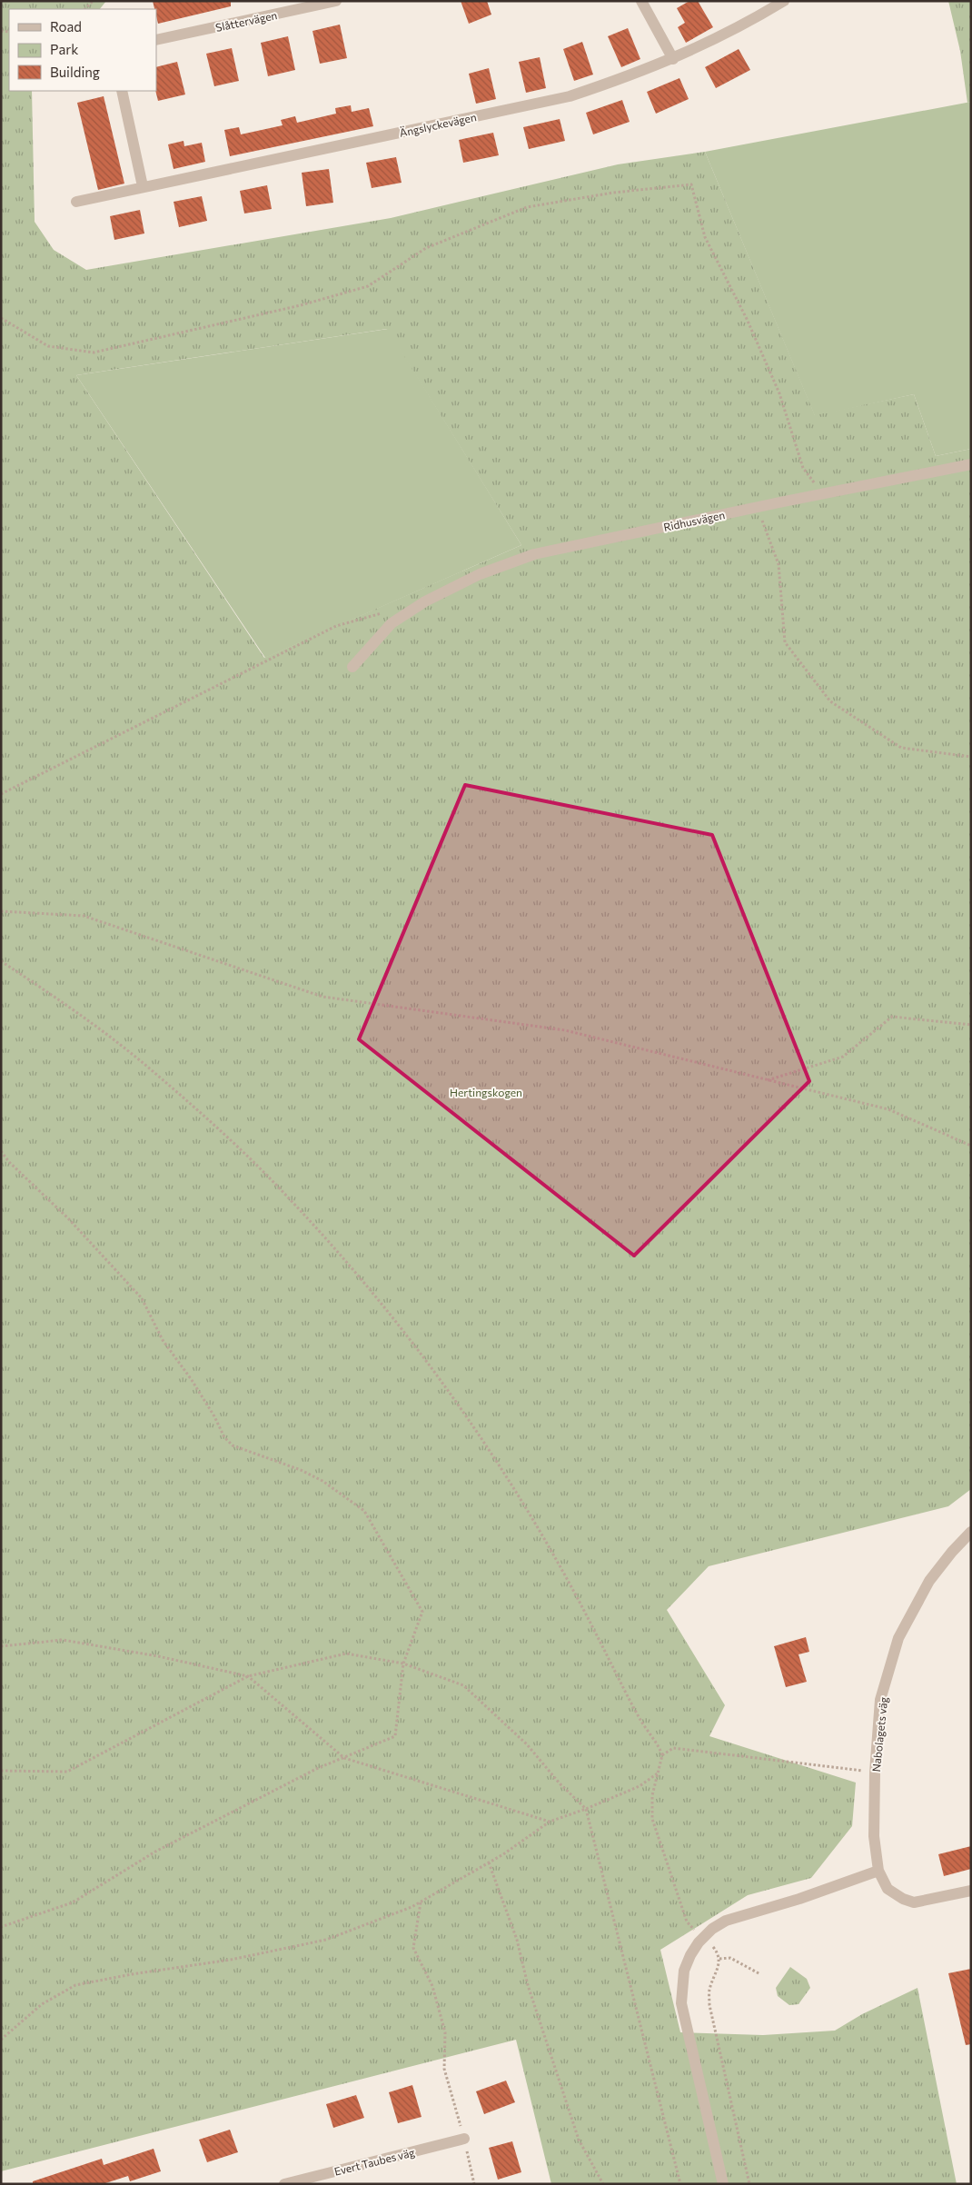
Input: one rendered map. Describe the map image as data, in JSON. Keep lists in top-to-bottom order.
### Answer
{
  "streets": {
    "street": [
      "Slåttervägen",
      "Ängslyckevägen",
      "Ridhusvägen",
      "Nabolagets väg",
      "Evert Taubes väg"
    ]
  },
  "parks": ["Hertingskogen"],
  "legend": ["Road", "Park", "Building"]
}
